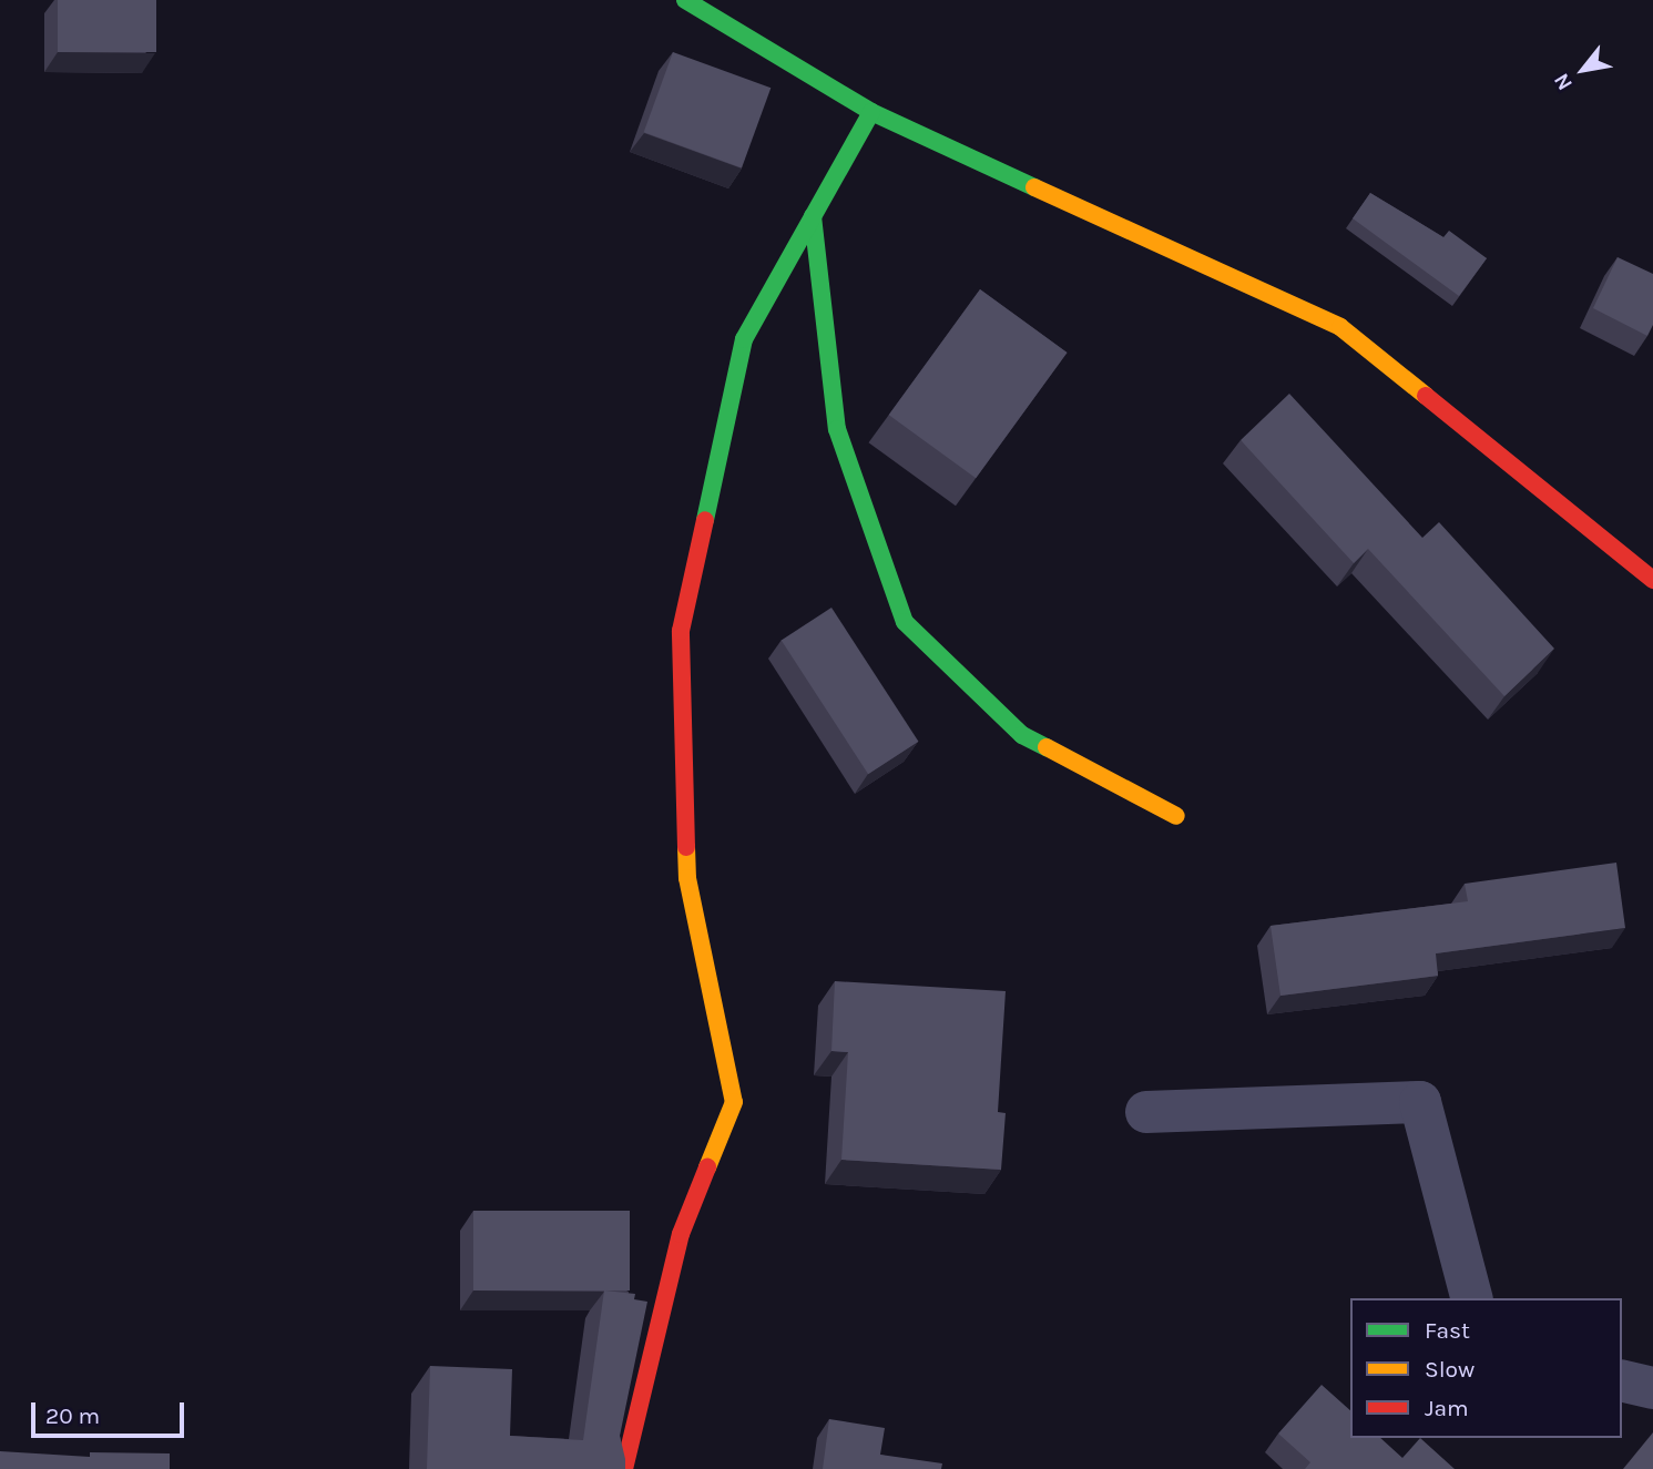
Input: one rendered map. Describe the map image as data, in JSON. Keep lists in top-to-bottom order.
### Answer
{
  "legend": ["Fast", "Slow", "Jam"],
  "scale_bar": "20 m",
  "north": "bottom left"
}
